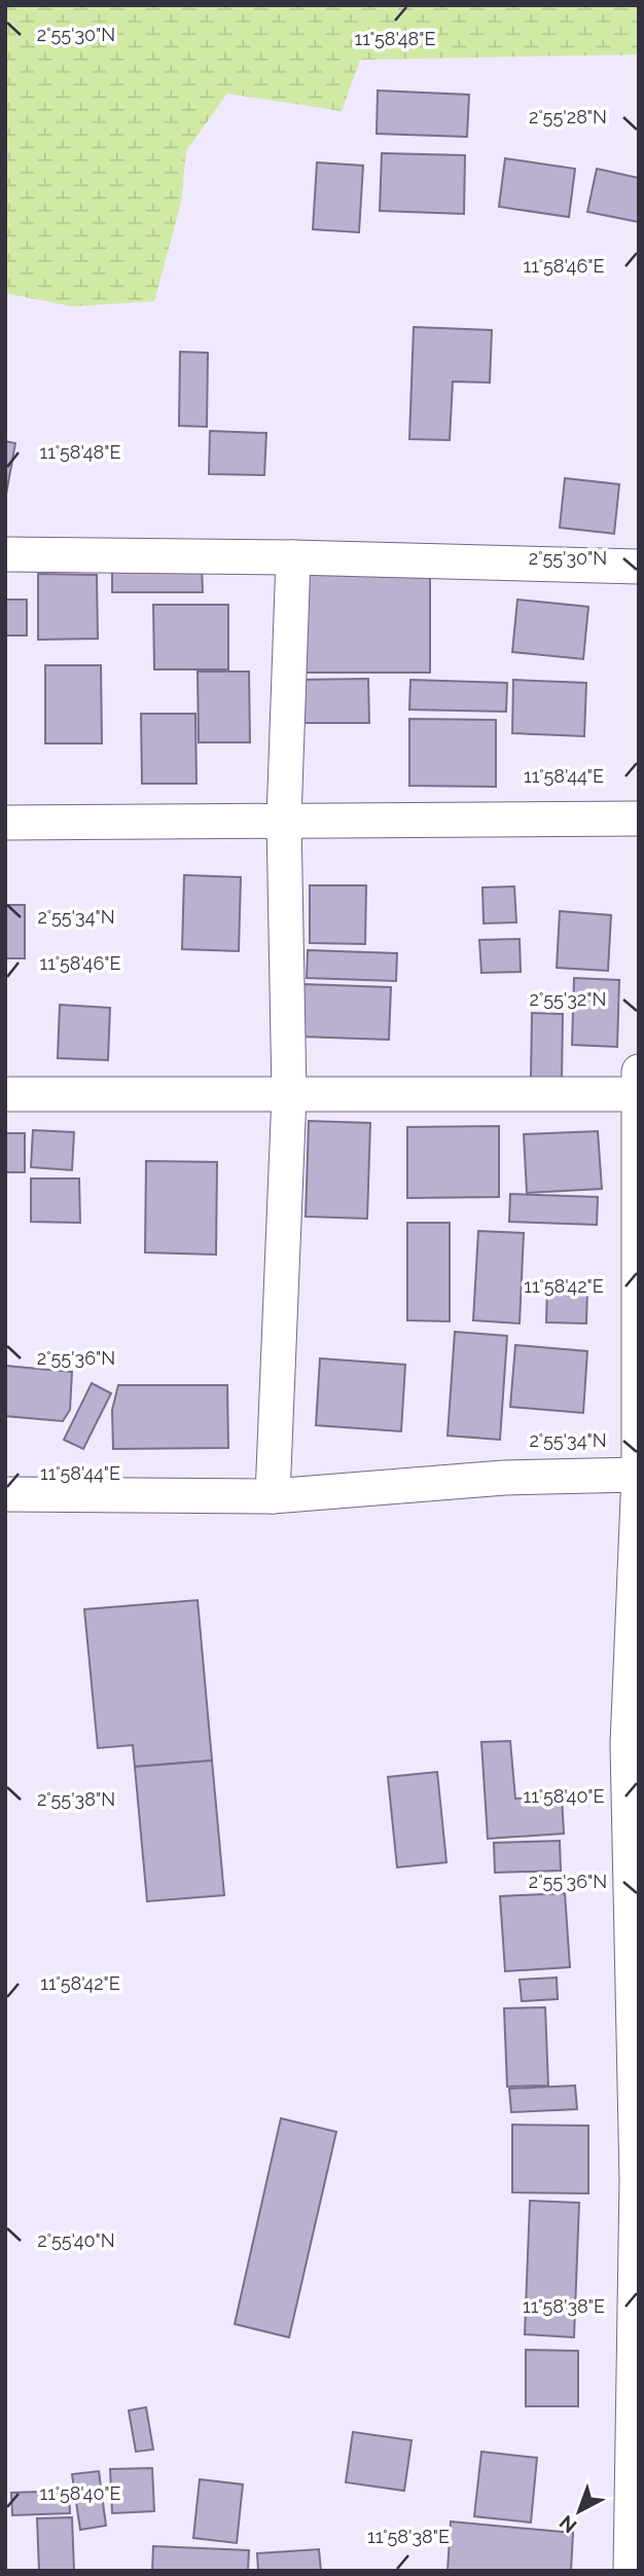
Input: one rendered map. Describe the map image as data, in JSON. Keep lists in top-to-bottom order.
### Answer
{
  "north": "bottom left",
  "coordinates": [
    "2°55'30\"N",
    "11°58'48\"E",
    "2°55'28\"N",
    "11°58'46\"E",
    "11°58'44\"E",
    "2°55'34\"N",
    "2°55'32\"N",
    "11°58'42\"E",
    "2°55'36\"N",
    "11°58'40\"E",
    "2°55'38\"N",
    "2°55'40\"N",
    "11°58'38\"E"
  ]
}
